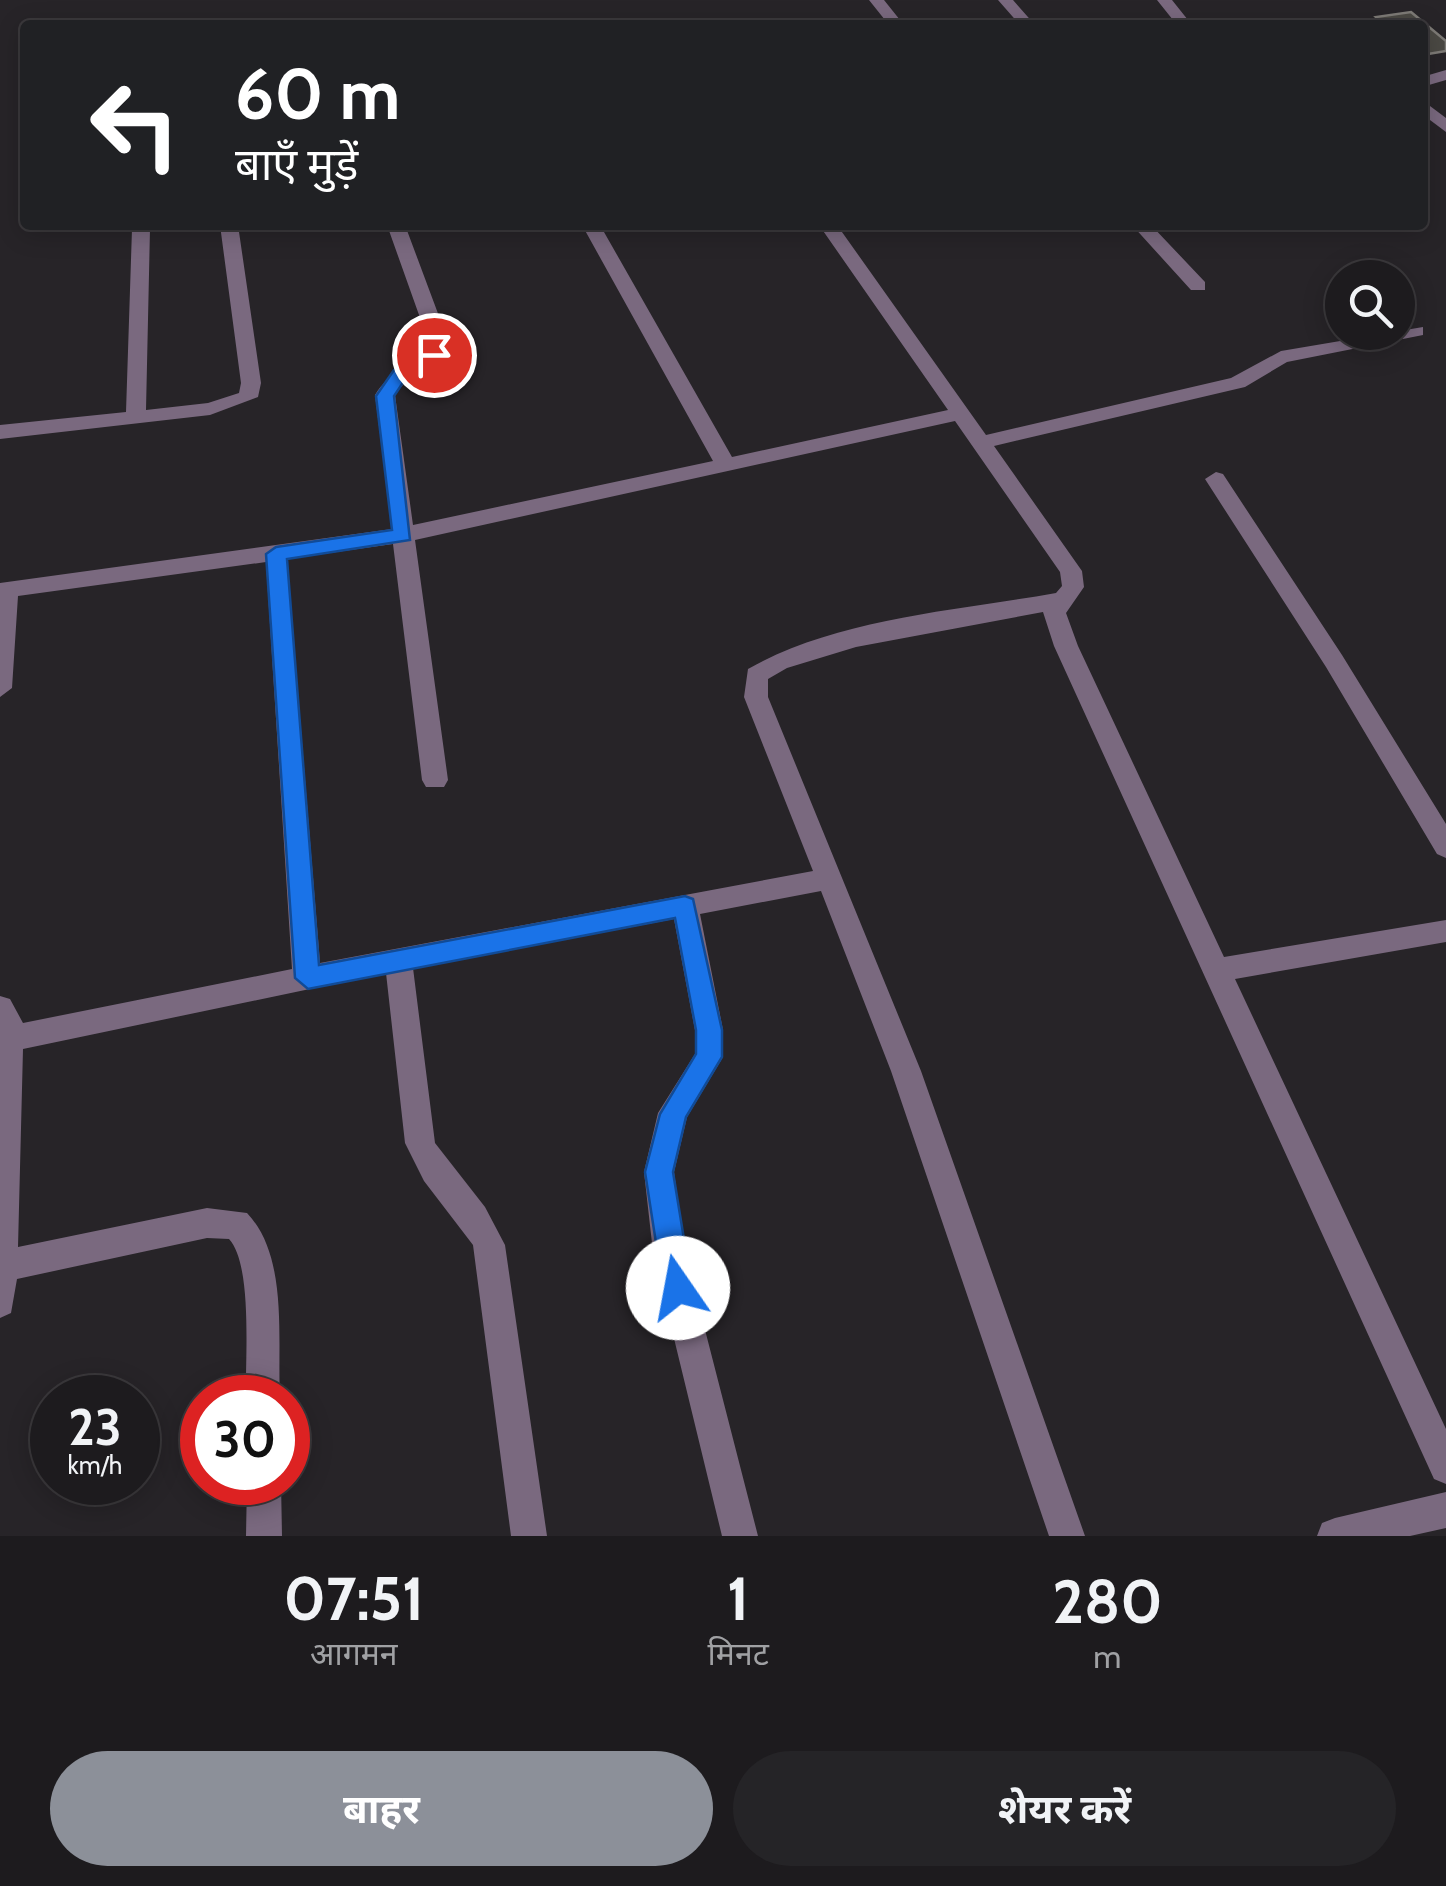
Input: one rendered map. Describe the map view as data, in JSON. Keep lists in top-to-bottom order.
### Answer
{
  "page": {
    "turn": ["60 m", "बाएँ मुड़ें"],
    "speed": "23 km/h",
    "limit": "30",
    "eta": [
      "07:51",
      "आगमन",
      "1",
      "मिनट",
      "280",
      "m"
    ],
    "buttons": ["बाहर", "शेयर करें"]
  }
}
